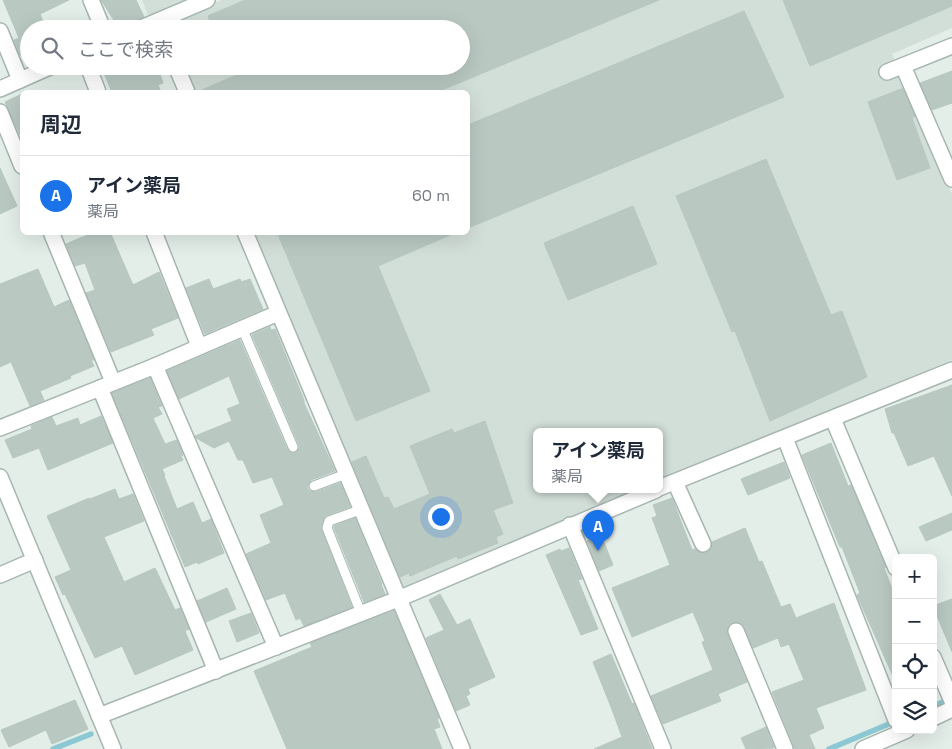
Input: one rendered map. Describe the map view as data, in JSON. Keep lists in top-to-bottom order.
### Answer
{
  "page": {
    "search": "ここで検索",
    "heading": "周辺",
    "list": [
      {
        "mark": "A",
        "name": "アイン薬局",
        "note": "薬局",
        "value": "60 m"
      }
    ],
    "popup": ["アイン薬局", "薬局"],
    "pins": "A",
    "map_buttons": ["+", "−"]
  }
}
